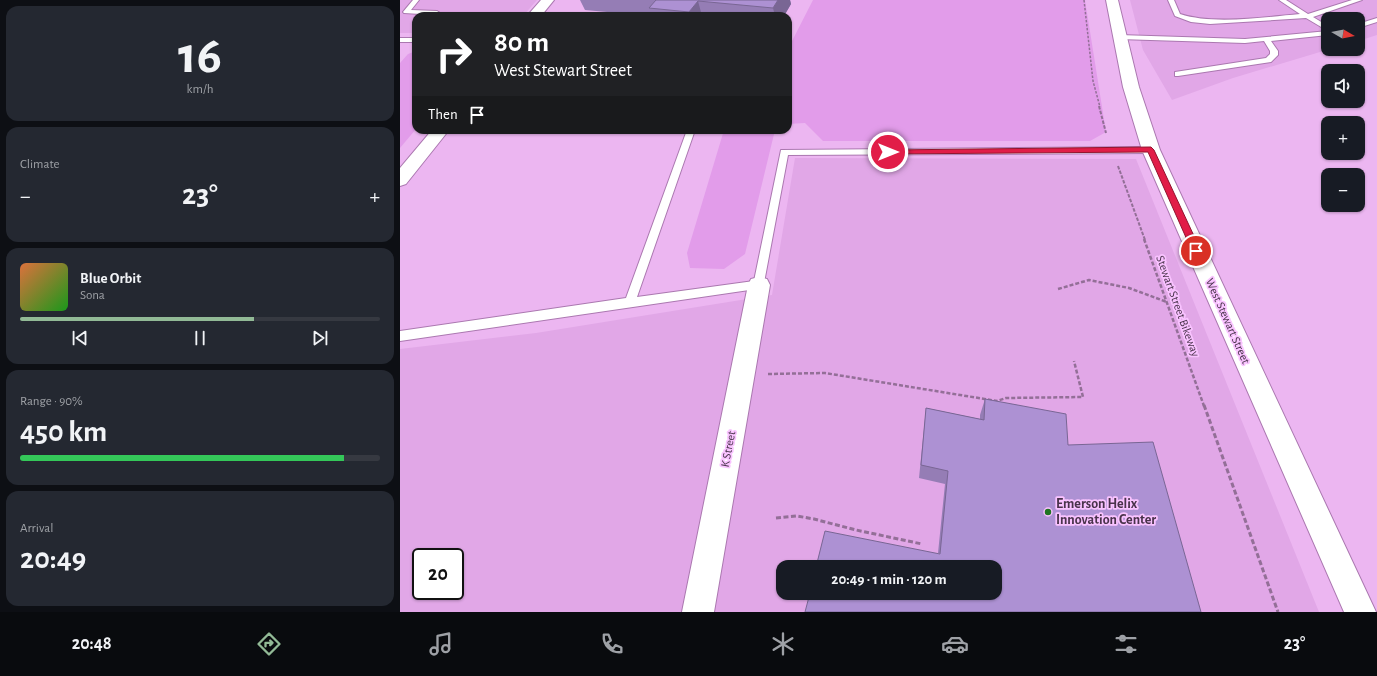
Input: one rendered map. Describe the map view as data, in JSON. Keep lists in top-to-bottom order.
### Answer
{
  "streets": {
    "main road": ["West Stewart Street", "K Street"],
    "path": ["Stewart Street Bikeway"]
  },
  "places": ["Emerson Helix Innovation Center"],
  "north": "right",
  "page": {
    "tile": [
      ["16", "km/h"],
      "Climate",
      ["Range · 90%", "450 km"],
      ["Arrival", "20:49"]
    ],
    "map_buttons": ["+", "−"],
    "turn": ["80 m", "West Stewart Street"],
    "then": "Then",
    "heat": ["−", "23°", "+"],
    "song": ["Blue Orbit", "Sona"],
    "limit": "20",
    "trip": "20:49 · 1 min · 120 m",
    "tabs": ["20:48", "23°"]
  }
}
